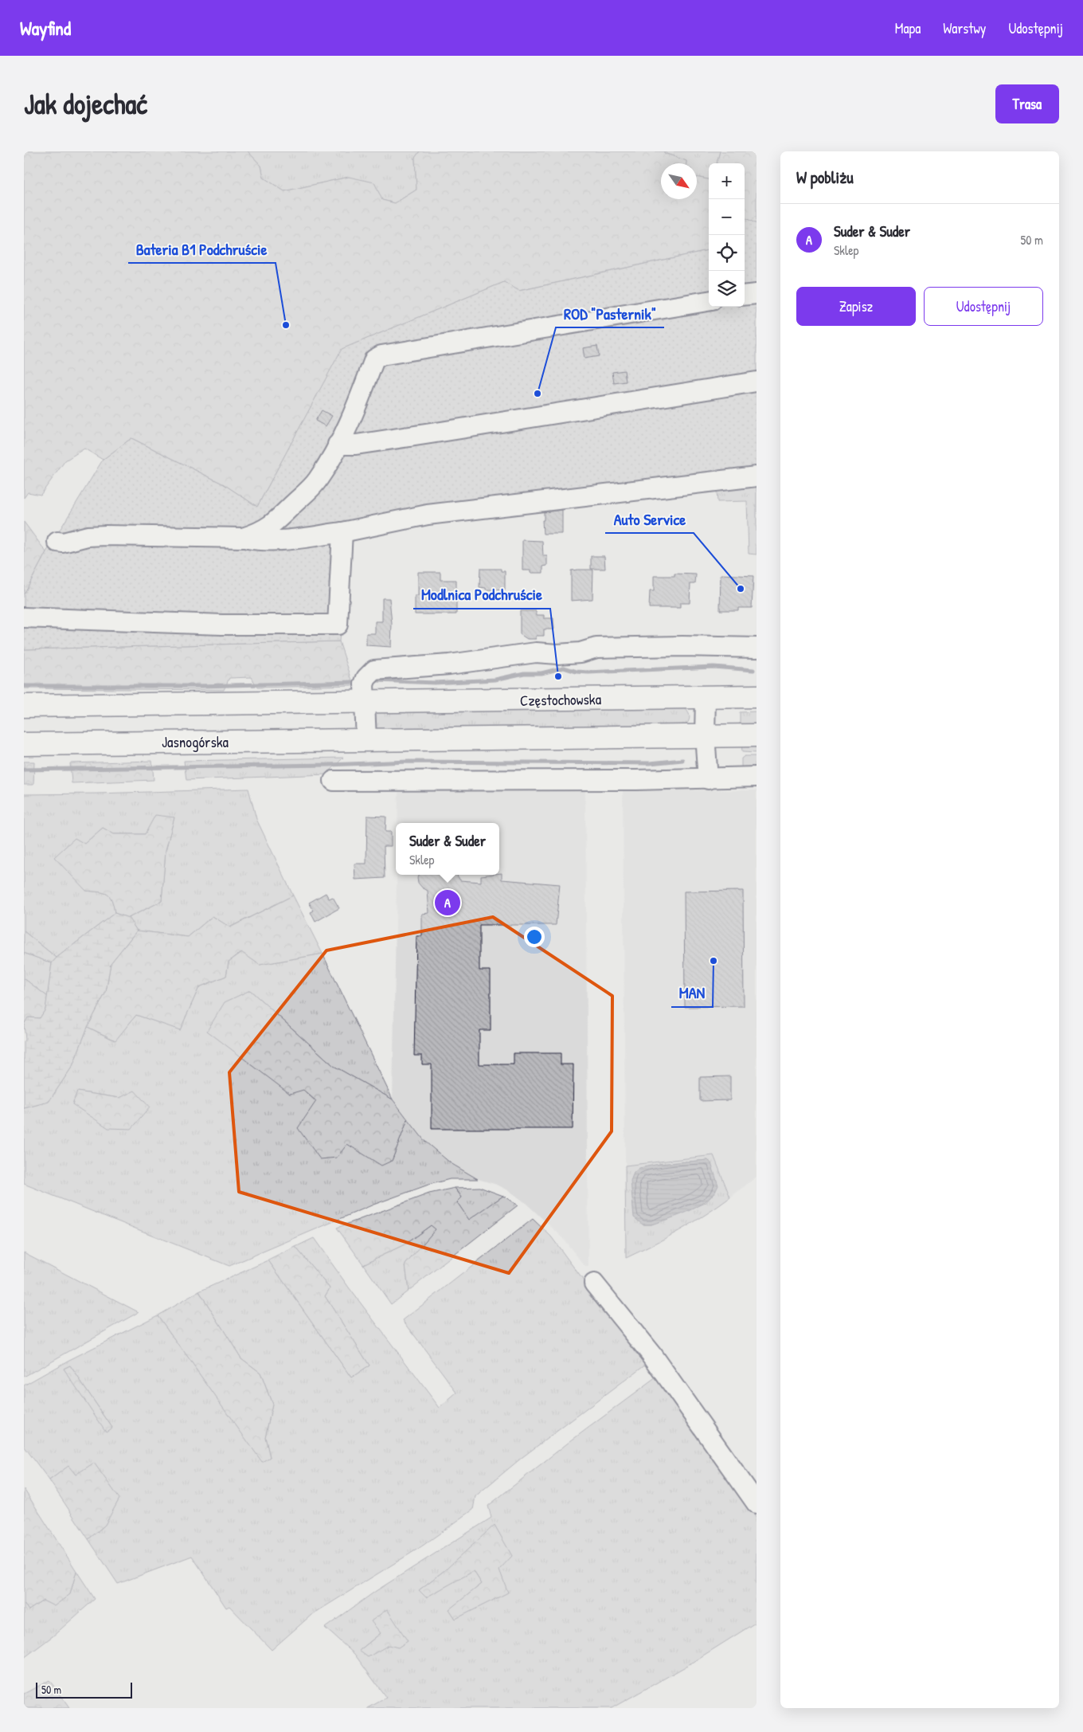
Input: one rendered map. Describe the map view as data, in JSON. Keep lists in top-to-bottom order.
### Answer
{
  "streets": {
    "main road": ["Częstochowska", "Jasnogórska"]
  },
  "places": [
    "Bateria B1 Podchruście",
    "ROD \"Pasternik\"",
    "Auto Service",
    "Modlnica Podchruście",
    "MAN"
  ],
  "scale_bar": "50 m",
  "north": "bottom right",
  "page": {
    "header": "Wayfind",
    "nav": ["Mapa", "Warstwy", "Udostępnij"],
    "buttons": [
      "Trasa",
      ["Zapisz", "Udostępnij"]
    ],
    "title": "Jak dojechać",
    "heading": "W pobliżu",
    "map_buttons": ["+", "−"],
    "list": [
      {
        "mark": "A",
        "name": "Suder & Suder",
        "note": "Sklep",
        "value": "50 m"
      }
    ],
    "popup": ["Suder & Suder", "Sklep"],
    "pins": "A",
    "scale": "50 m"
  }
}
